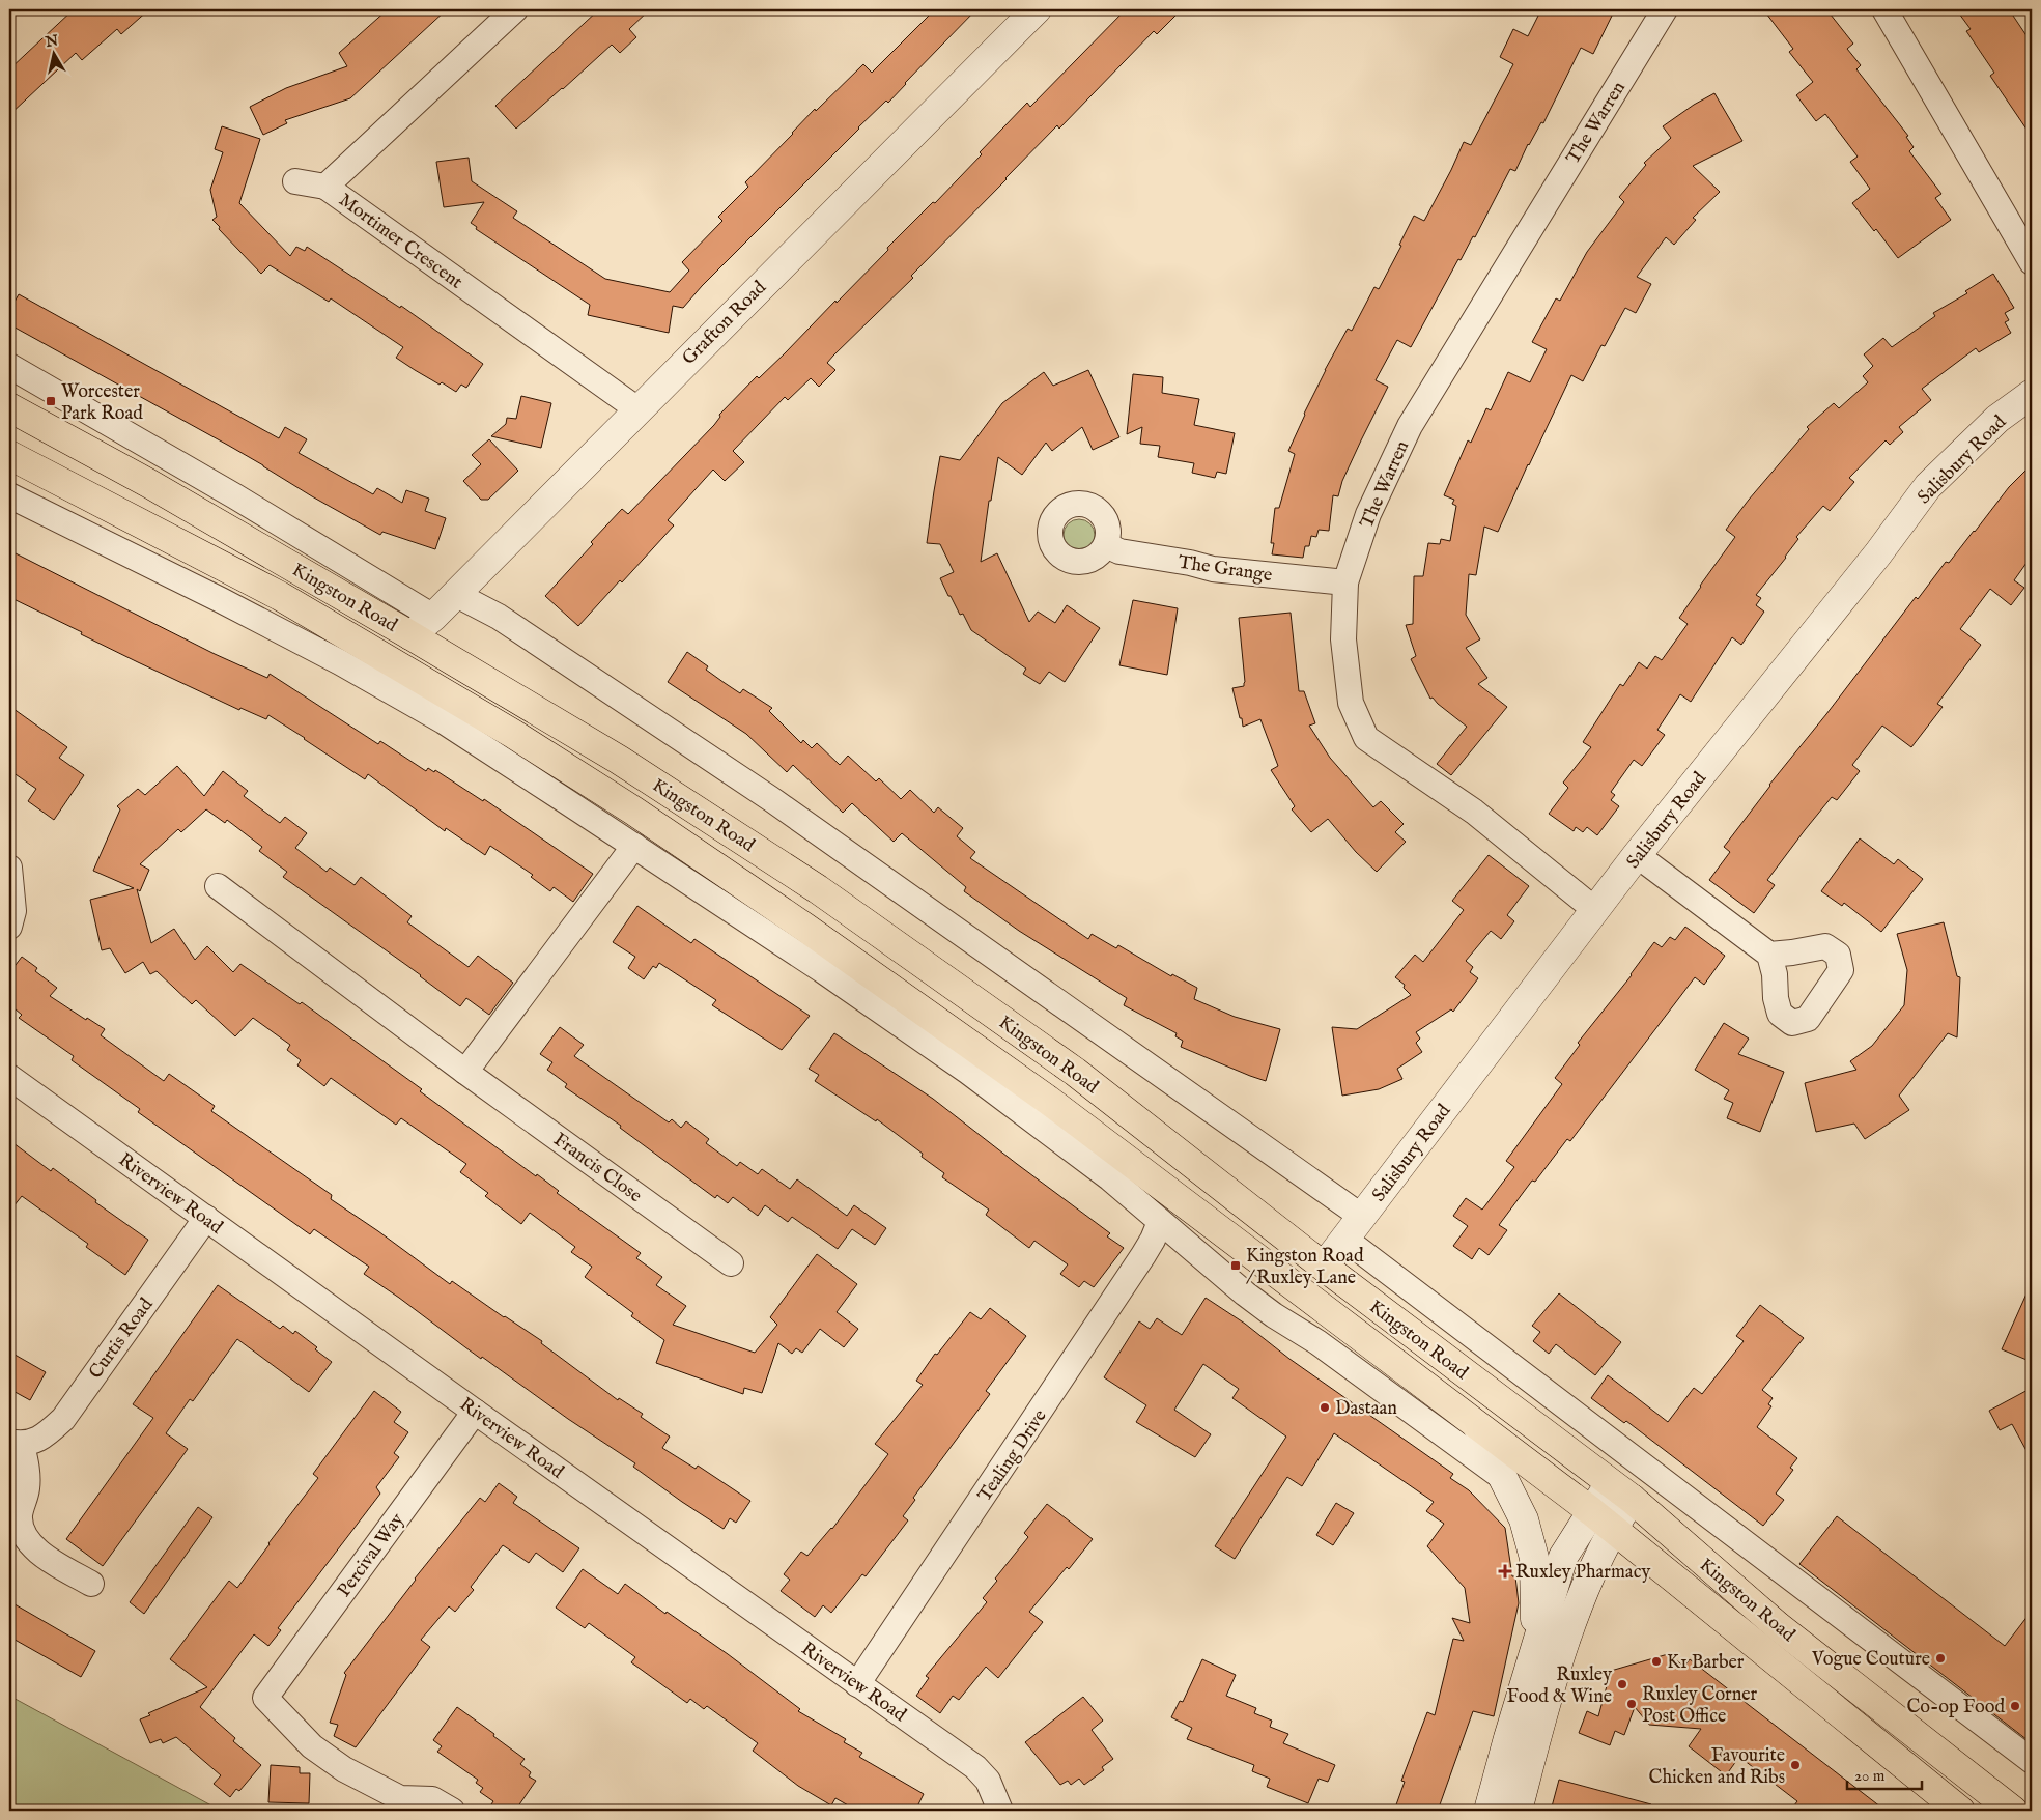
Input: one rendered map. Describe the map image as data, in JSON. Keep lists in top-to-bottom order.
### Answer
{
  "streets": {
    "highway": ["Kingston Road"],
    "street": [
      "The Warren",
      "Mortimer Crescent",
      "Grafton Road",
      "Salisbury Road",
      "The Grange",
      "Francis Close",
      "Riverview Road",
      "Curtis Road",
      "Tealing Drive",
      "Percival Way"
    ]
  },
  "crossings": [
    ["The Warren", "Salisbury Road"],
    ["The Warren", "The Grange"],
    ["Mortimer Crescent", "Grafton Road"],
    ["Grafton Road", "Kingston Road"],
    ["Salisbury Road", "Kingston Road"],
    ["Riverview Road", "Curtis Road"],
    ["Riverview Road", "Tealing Drive"],
    ["Riverview Road", "Percival Way"]
  ],
  "places": {
    "transit": ["Worcester Park Road", "Kingston Road / Ruxley Lane"],
    "other": [
      "Dastaan",
      "Vogue Couture",
      "K1 Barber",
      "Ruxley Food & Wine",
      "Ruxley Corner Post Office",
      "Co-op Food",
      "Favourite Chicken and Ribs"
    ],
    "health": ["Ruxley Pharmacy"]
  },
  "scale_bar": "20 m",
  "north": "top"
}
